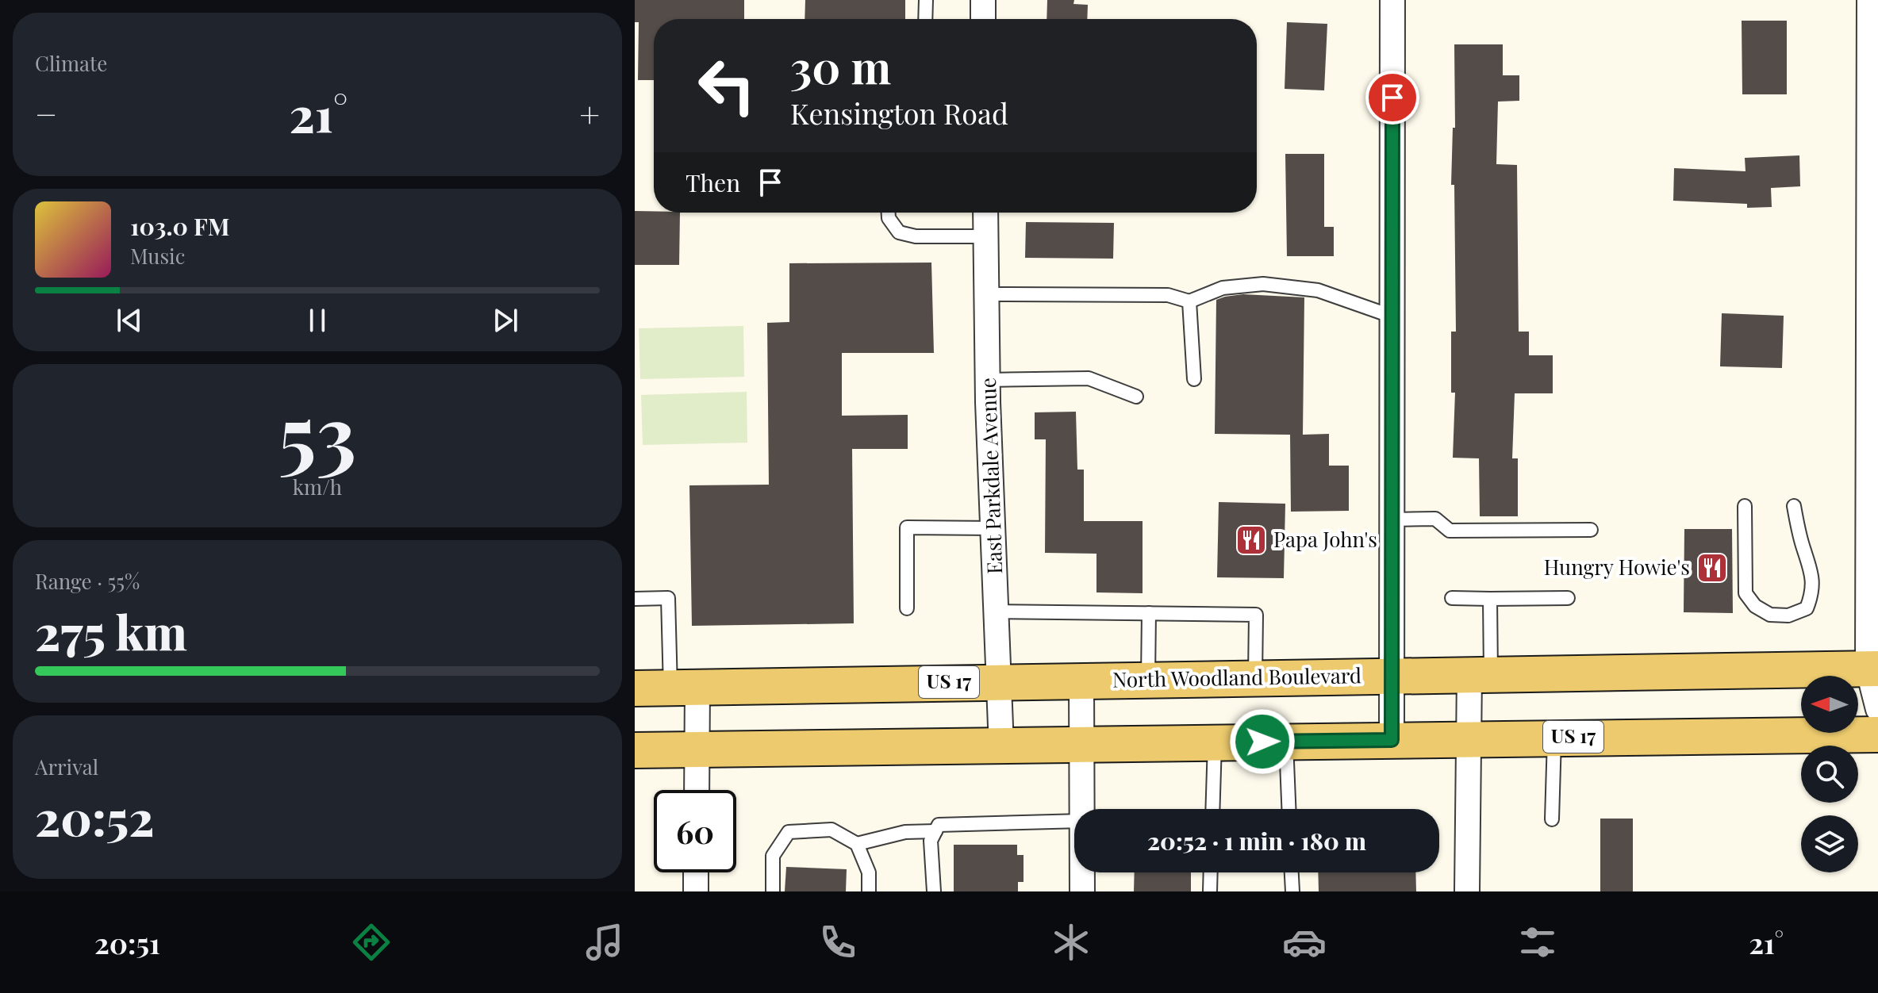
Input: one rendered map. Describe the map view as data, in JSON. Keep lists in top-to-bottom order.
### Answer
{
  "streets": {
    "main road": ["North Woodland Boulevard", "US 17"],
    "street": ["East Parkdale Avenue"]
  },
  "crossings": [
    ["East Parkdale Avenue", "North Woodland Boulevard"],
    ["East Parkdale Avenue", "US 17"]
  ],
  "places": {
    "restaurant": ["Papa John's", "Hungry Howie's"]
  },
  "north": "left",
  "page": {
    "tile": [
      "Climate",
      ["53", "km/h"],
      ["Range · 55%", "275 km"],
      ["Arrival", "20:52"]
    ],
    "turn": ["30 m", "Kensington Road"],
    "heat": ["−", "21°", "+"],
    "then": "Then",
    "song": ["103.0 FM", "Music"],
    "limit": "60",
    "trip": "20:52 · 1 min · 180 m",
    "tabs": ["20:51", "21°"]
  }
}
